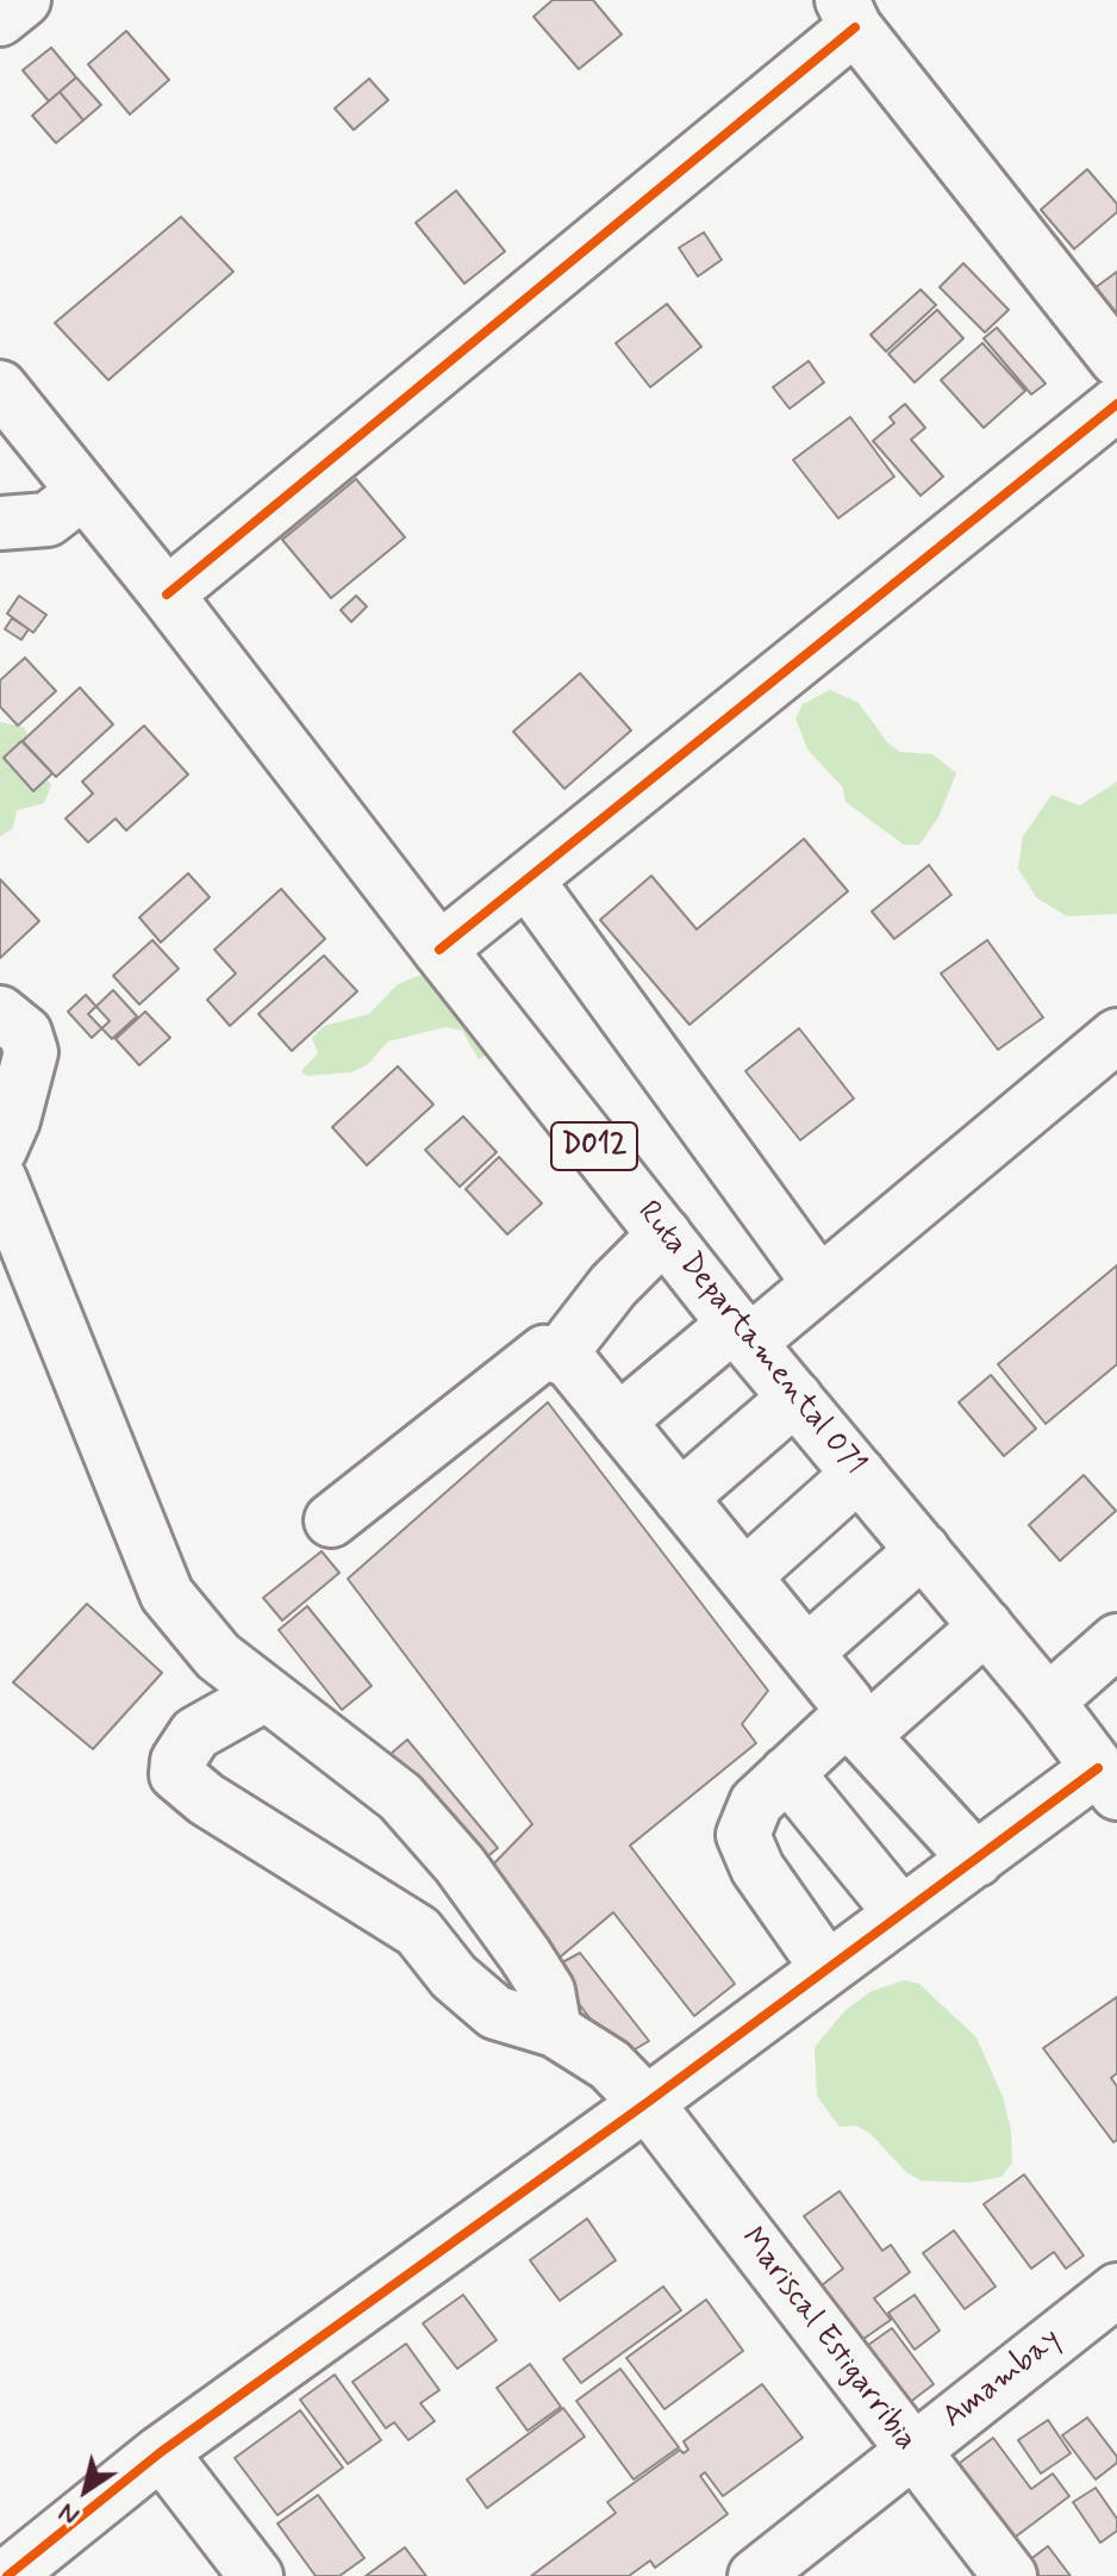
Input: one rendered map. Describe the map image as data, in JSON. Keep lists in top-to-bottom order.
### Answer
{
  "streets": {
    "street": [
      "D012",
      "Ruta Departamental 071",
      "Mariscal Estigarribia",
      "Amambay"
    ]
  },
  "crossings": [
    ["Mariscal Estigarribia", "Amambay"]
  ],
  "north": "bottom left"
}
